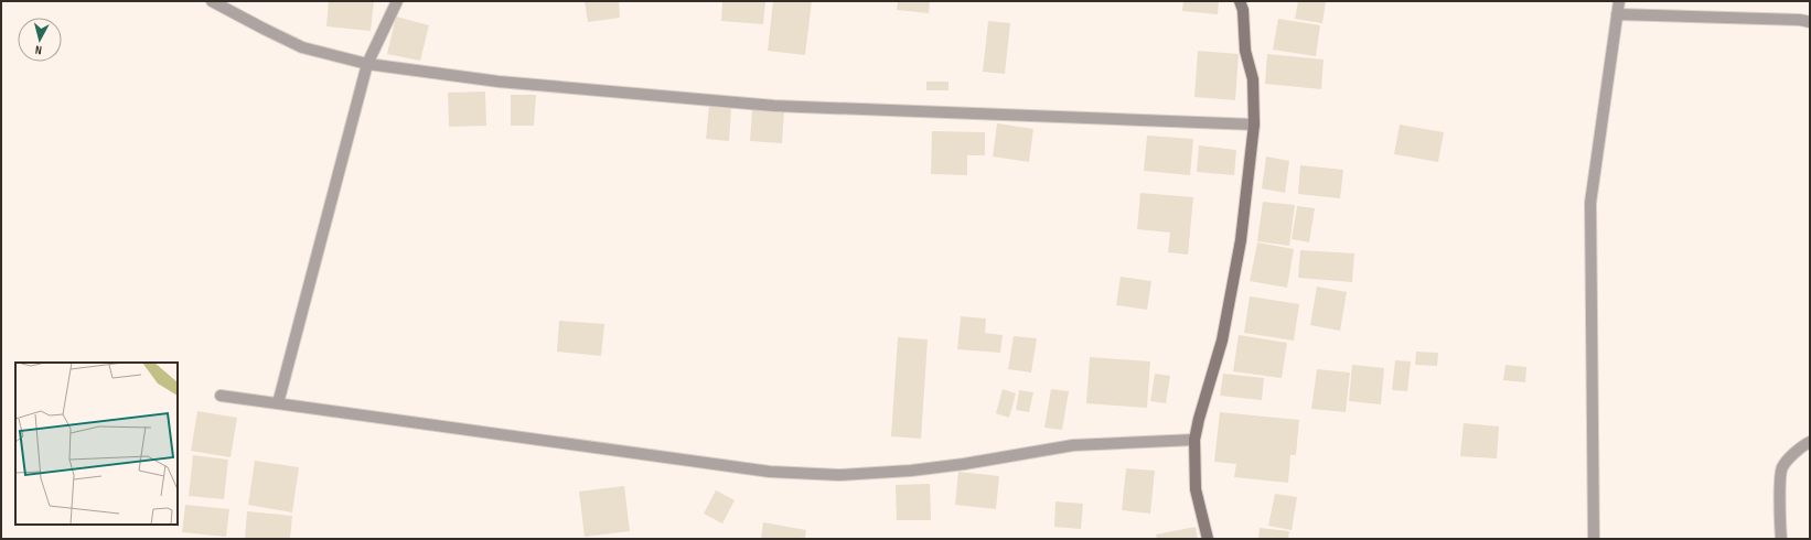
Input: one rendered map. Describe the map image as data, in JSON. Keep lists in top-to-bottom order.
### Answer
{
  "north": "bottom"
}
